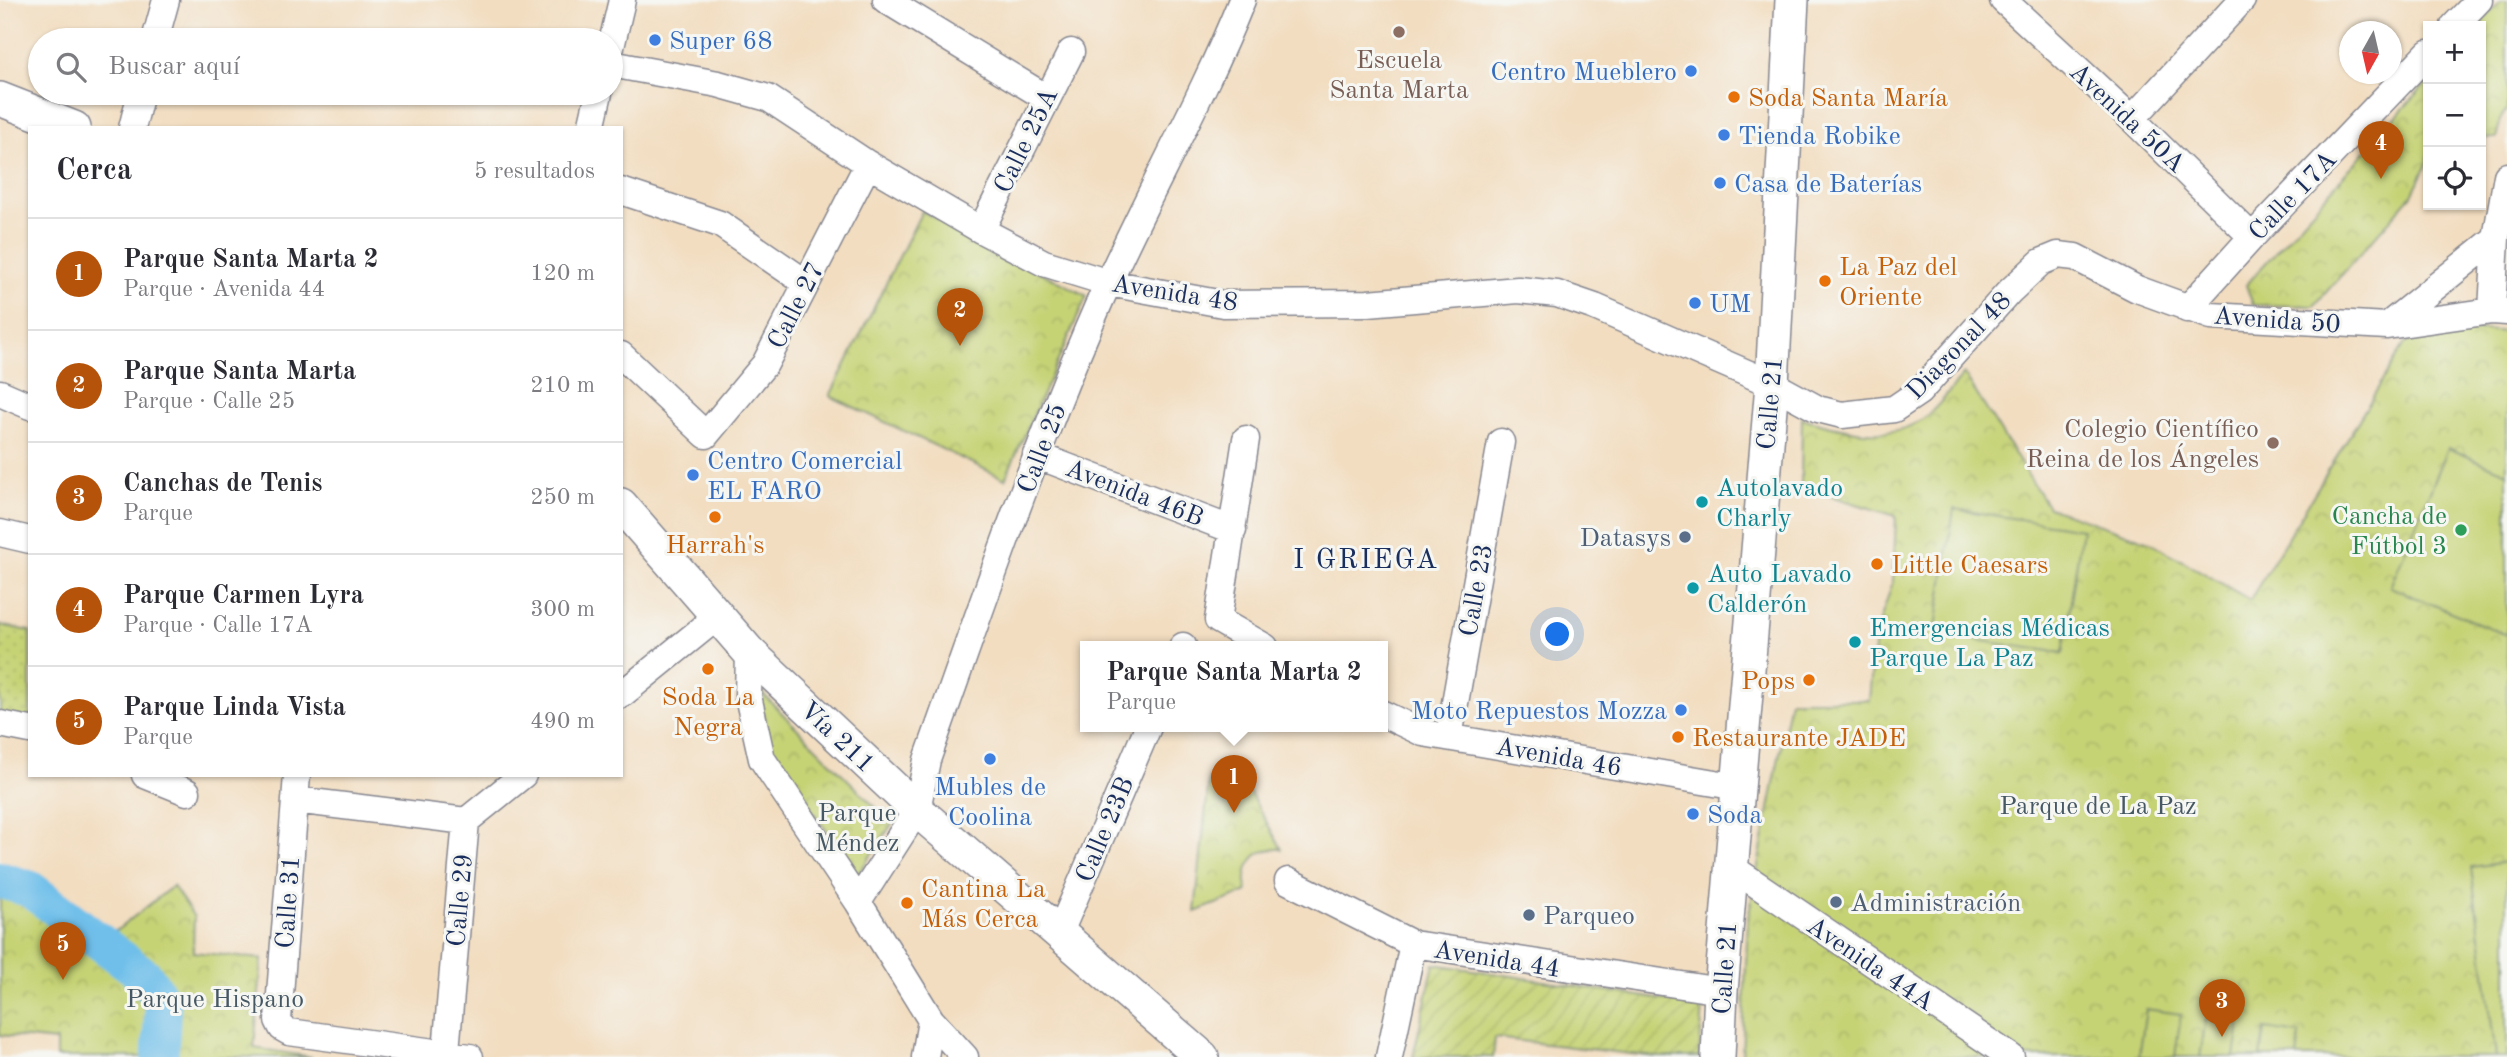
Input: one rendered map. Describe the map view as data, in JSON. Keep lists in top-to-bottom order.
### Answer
{
  "streets": {
    "main road": ["Calle 21", "Vía 211"],
    "street": [
      "Avenida 50A",
      "Calle 25A",
      "Calle 17A",
      "Avenida 48",
      "Calle 27",
      "Avenida 50",
      "Diagonal 48",
      "Calle 25",
      "Avenida 46B",
      "Calle 23",
      "Avenida 46",
      "Calle 23B",
      "Calle 29",
      "Calle 31",
      "Avenida 44",
      "Avenida 44A"
    ]
  },
  "crossings": [
    ["Avenida 50A", "Calle 17A"],
    ["Calle 25A", "Avenida 48"],
    ["Calle 17A", "Avenida 50"],
    ["Avenida 48", "Calle 27"],
    ["Avenida 48", "Diagonal 48"],
    ["Avenida 48", "Calle 21"],
    ["Avenida 48", "Calle 25"],
    ["Avenida 50", "Diagonal 48"],
    ["Diagonal 48", "Calle 21"],
    ["Calle 21", "Avenida 46"],
    ["Calle 21", "Avenida 44"],
    ["Calle 21", "Avenida 44A"],
    ["Calle 25", "Avenida 46B"],
    ["Calle 25", "Vía 211"],
    ["Calle 23", "Avenida 46"],
    ["Vía 211", "Calle 23B"],
    ["Calle 29", "Calle 31"]
  ],
  "districts": ["I GRIEGA"],
  "parks": ["Parque de La Paz", "Parque Méndez", "Parque Hispano"],
  "places": [
    "Escuela Santa Marta",
    "Super 68",
    "Centro Mueblero",
    "Soda Santa María",
    "Tienda Robike",
    "Casa de Baterías",
    "La Paz del Oriente",
    "UM",
    "Colegio Científico Reina de los Ángeles",
    "Centro Comercial EL FARO",
    "Autolavado Charly",
    "Harrah's",
    "Cancha de Fútbol 3",
    "Datasys",
    "Little Caesars",
    "Auto Lavado Calderón",
    "Emergencias Médicas Parque La Paz",
    "Soda La Negra",
    "Pops",
    "Moto Repuestos Mozza",
    "Restaurante JADE",
    "Mubles de Coolina",
    "Soda",
    "Administración",
    "Cantina La Más Cerca",
    "Parqueo"
  ],
  "north": "bottom",
  "page": {
    "map_buttons": ["+", "−"],
    "search": "Buscar aquí",
    "pins": [
      "4",
      "2",
      "1",
      "5",
      "3"
    ],
    "heading": ["Cerca", "5 resultados"],
    "list": [
      {
        "mark": "1",
        "name": "Parque Santa Marta 2",
        "note": "Parque · Avenida 44",
        "value": "120 m"
      },
      {
        "mark": "2",
        "name": "Parque Santa Marta",
        "note": "Parque · Calle 25",
        "value": "210 m"
      },
      {
        "mark": "3",
        "name": "Canchas de Tenis",
        "note": "Parque",
        "value": "250 m"
      },
      {
        "mark": "4",
        "name": "Parque Carmen Lyra",
        "note": "Parque · Calle 17A",
        "value": "300 m"
      },
      {
        "mark": "5",
        "name": "Parque Linda Vista",
        "note": "Parque",
        "value": "490 m"
      }
    ],
    "popup": ["Parque Santa Marta 2", "Parque"]
  }
}
